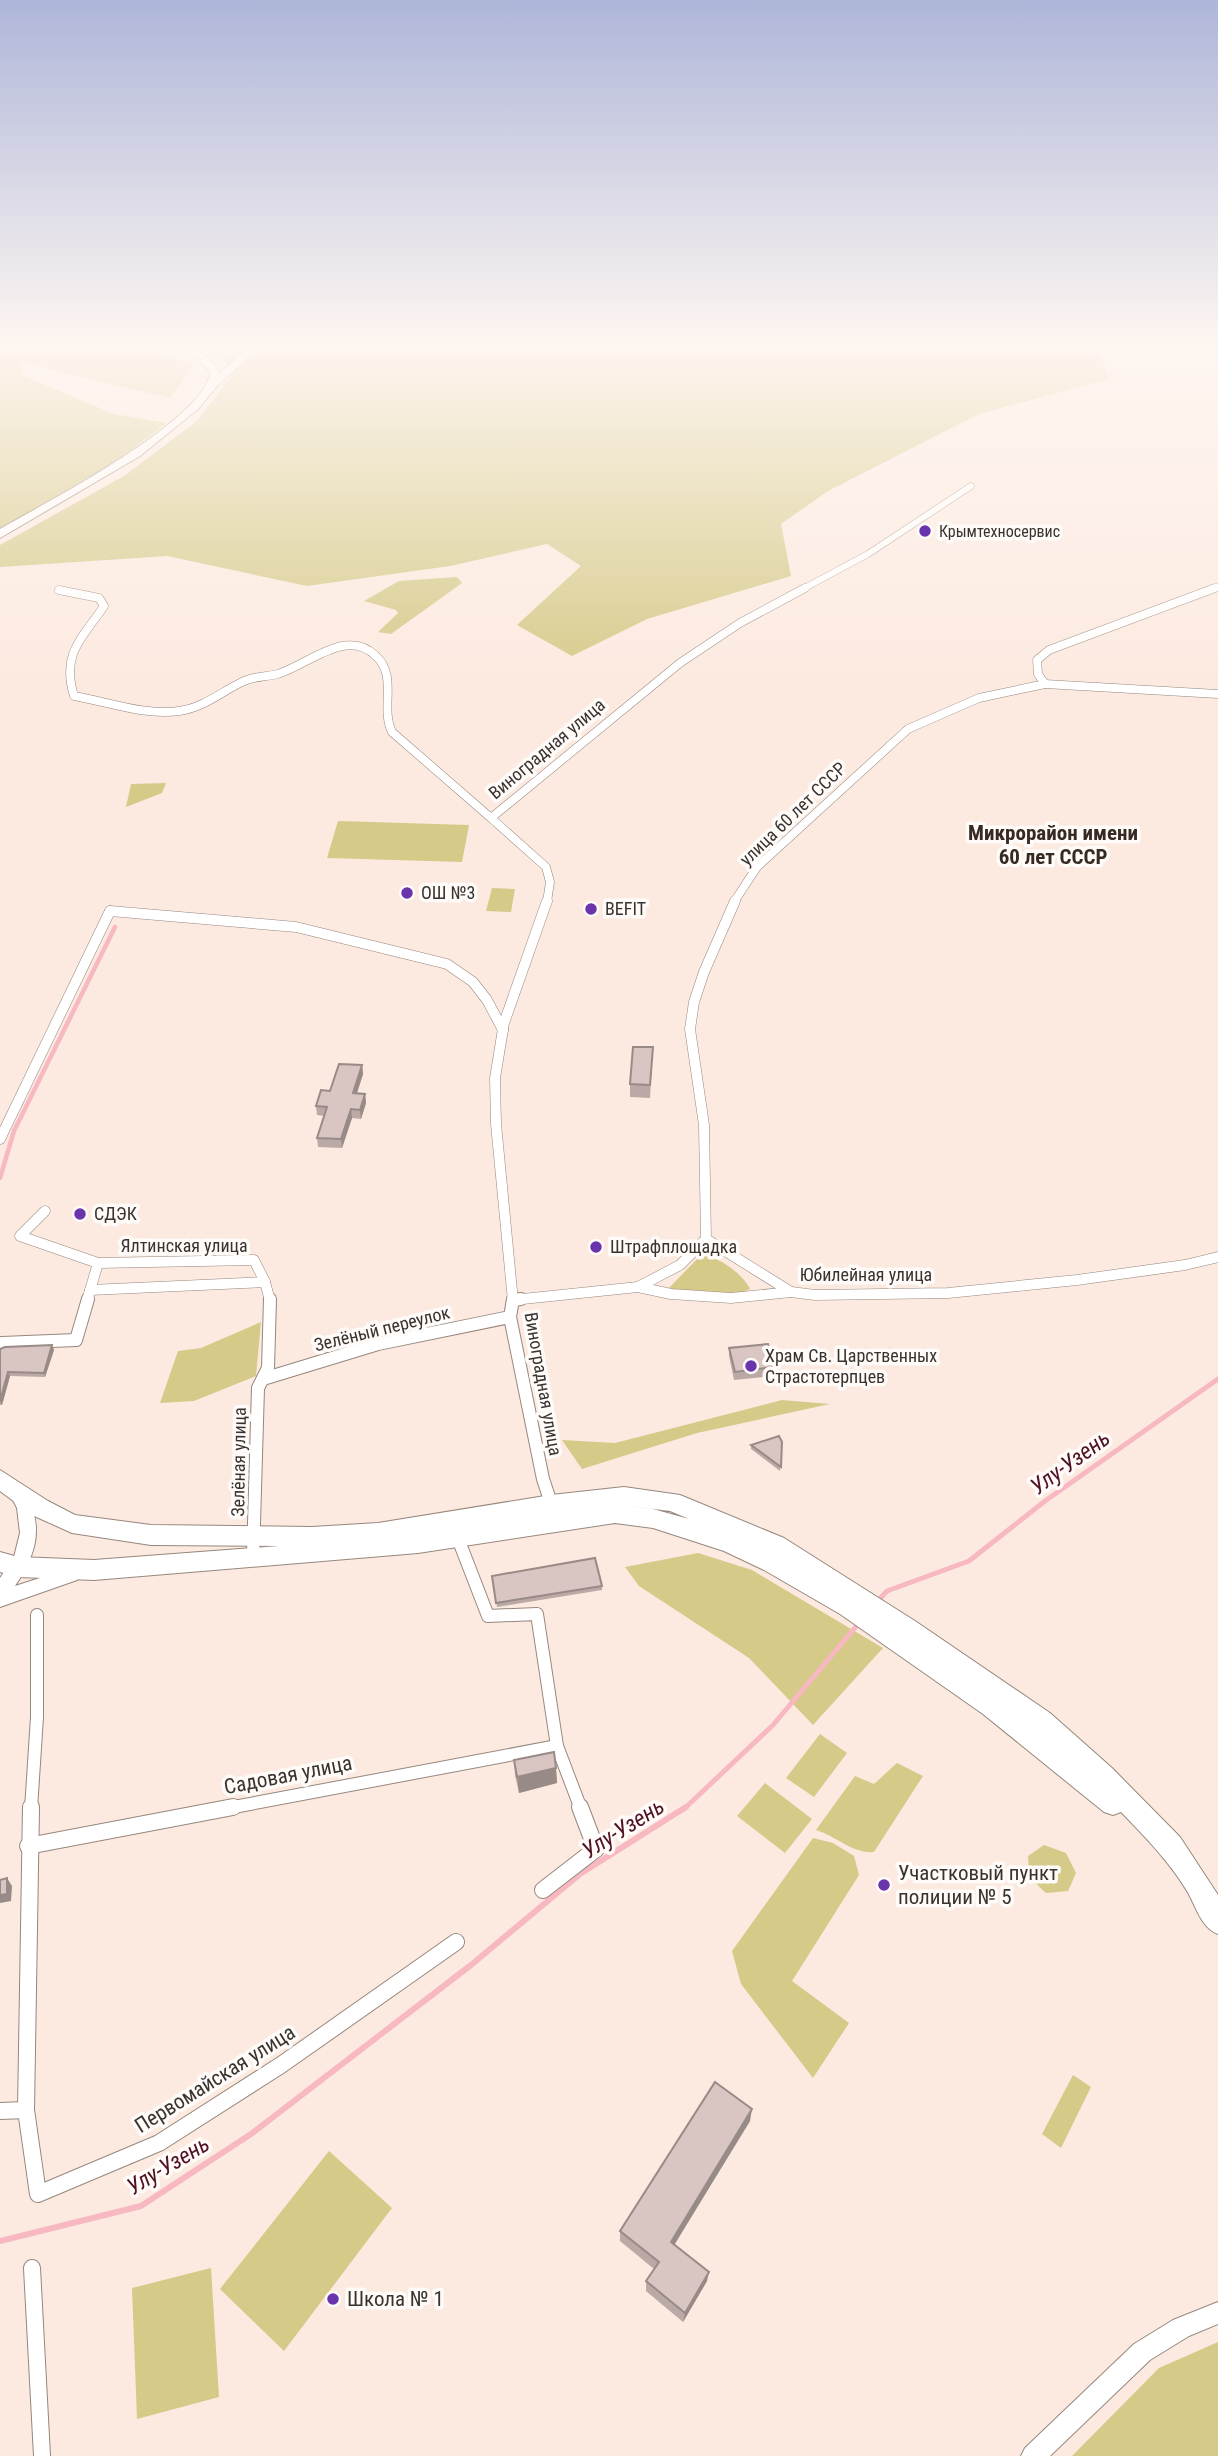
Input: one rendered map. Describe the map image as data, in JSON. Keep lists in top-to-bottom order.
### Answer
{
  "streets": {
    "street": [
      "Виноградная улица",
      "улица 60 лет СССР",
      "Ялтинская улица",
      "Юбилейная улица",
      "Зелёный переулок",
      "Зелёная улица",
      "Садовая улица",
      "Первомайская улица"
    ]
  },
  "crossings": [
    ["Виноградная улица", "Юбилейная улица"],
    ["Виноградная улица", "Зелёный переулок"],
    ["Зелёный переулок", "Зелёная улица"],
    ["Садовая улица", "Первомайская улица"]
  ],
  "districts": ["Микрорайон имени 60 лет СССР"],
  "water": ["Улу-Узень"],
  "places": [
    "Крымтехносервис",
    "ОШ №3",
    "BEFIT",
    "СДЭК",
    "Штрафплощадка",
    "Храм Св. Царственных Страстотерпцев",
    "Участковый пункт полиции № 5",
    "Школа № 1"
  ]
}
